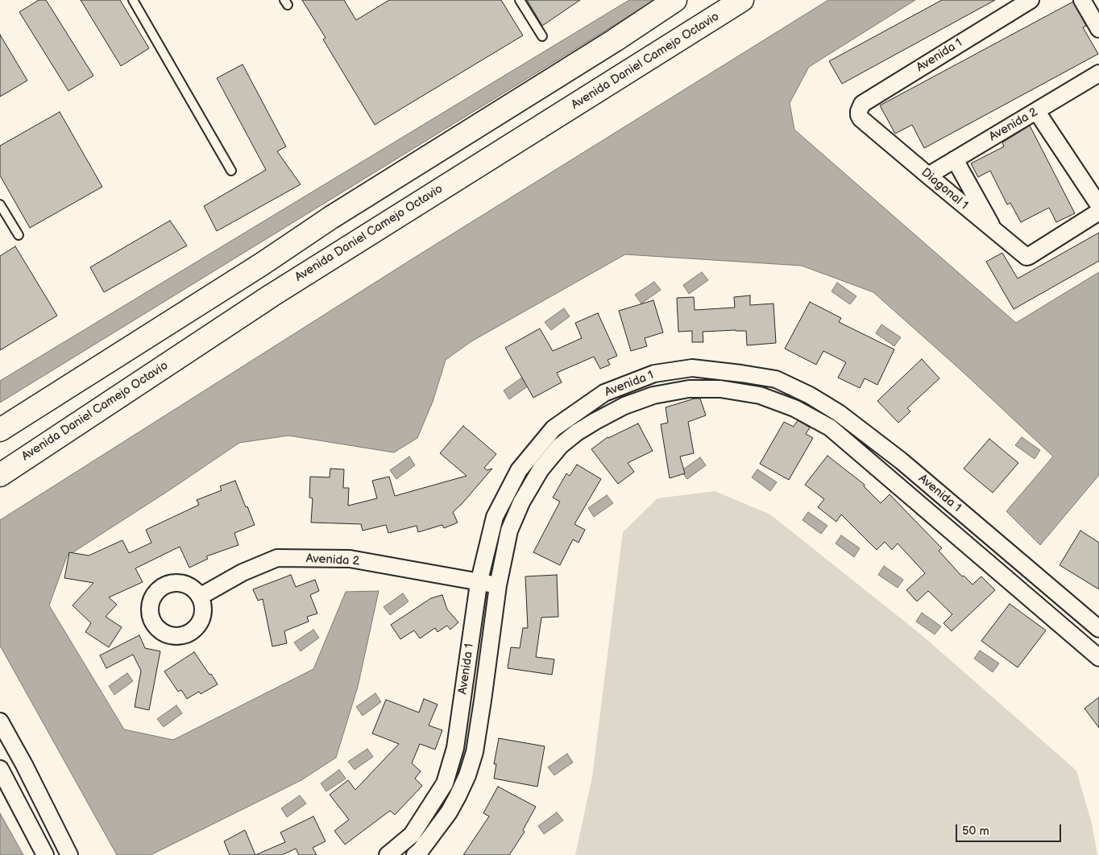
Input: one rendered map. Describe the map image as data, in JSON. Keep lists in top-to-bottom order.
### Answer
{
  "streets": {
    "main road": ["Avenida Daniel Camejo Octavio"],
    "street": ["Avenida 1", "Avenida 2", "Diagonal 1"]
  },
  "crossings": [
    ["Avenida 1", "Avenida 2"],
    ["Avenida 1", "Diagonal 1"],
    ["Avenida 2", "Diagonal 1"]
  ],
  "scale_bar": "50 m"
}
